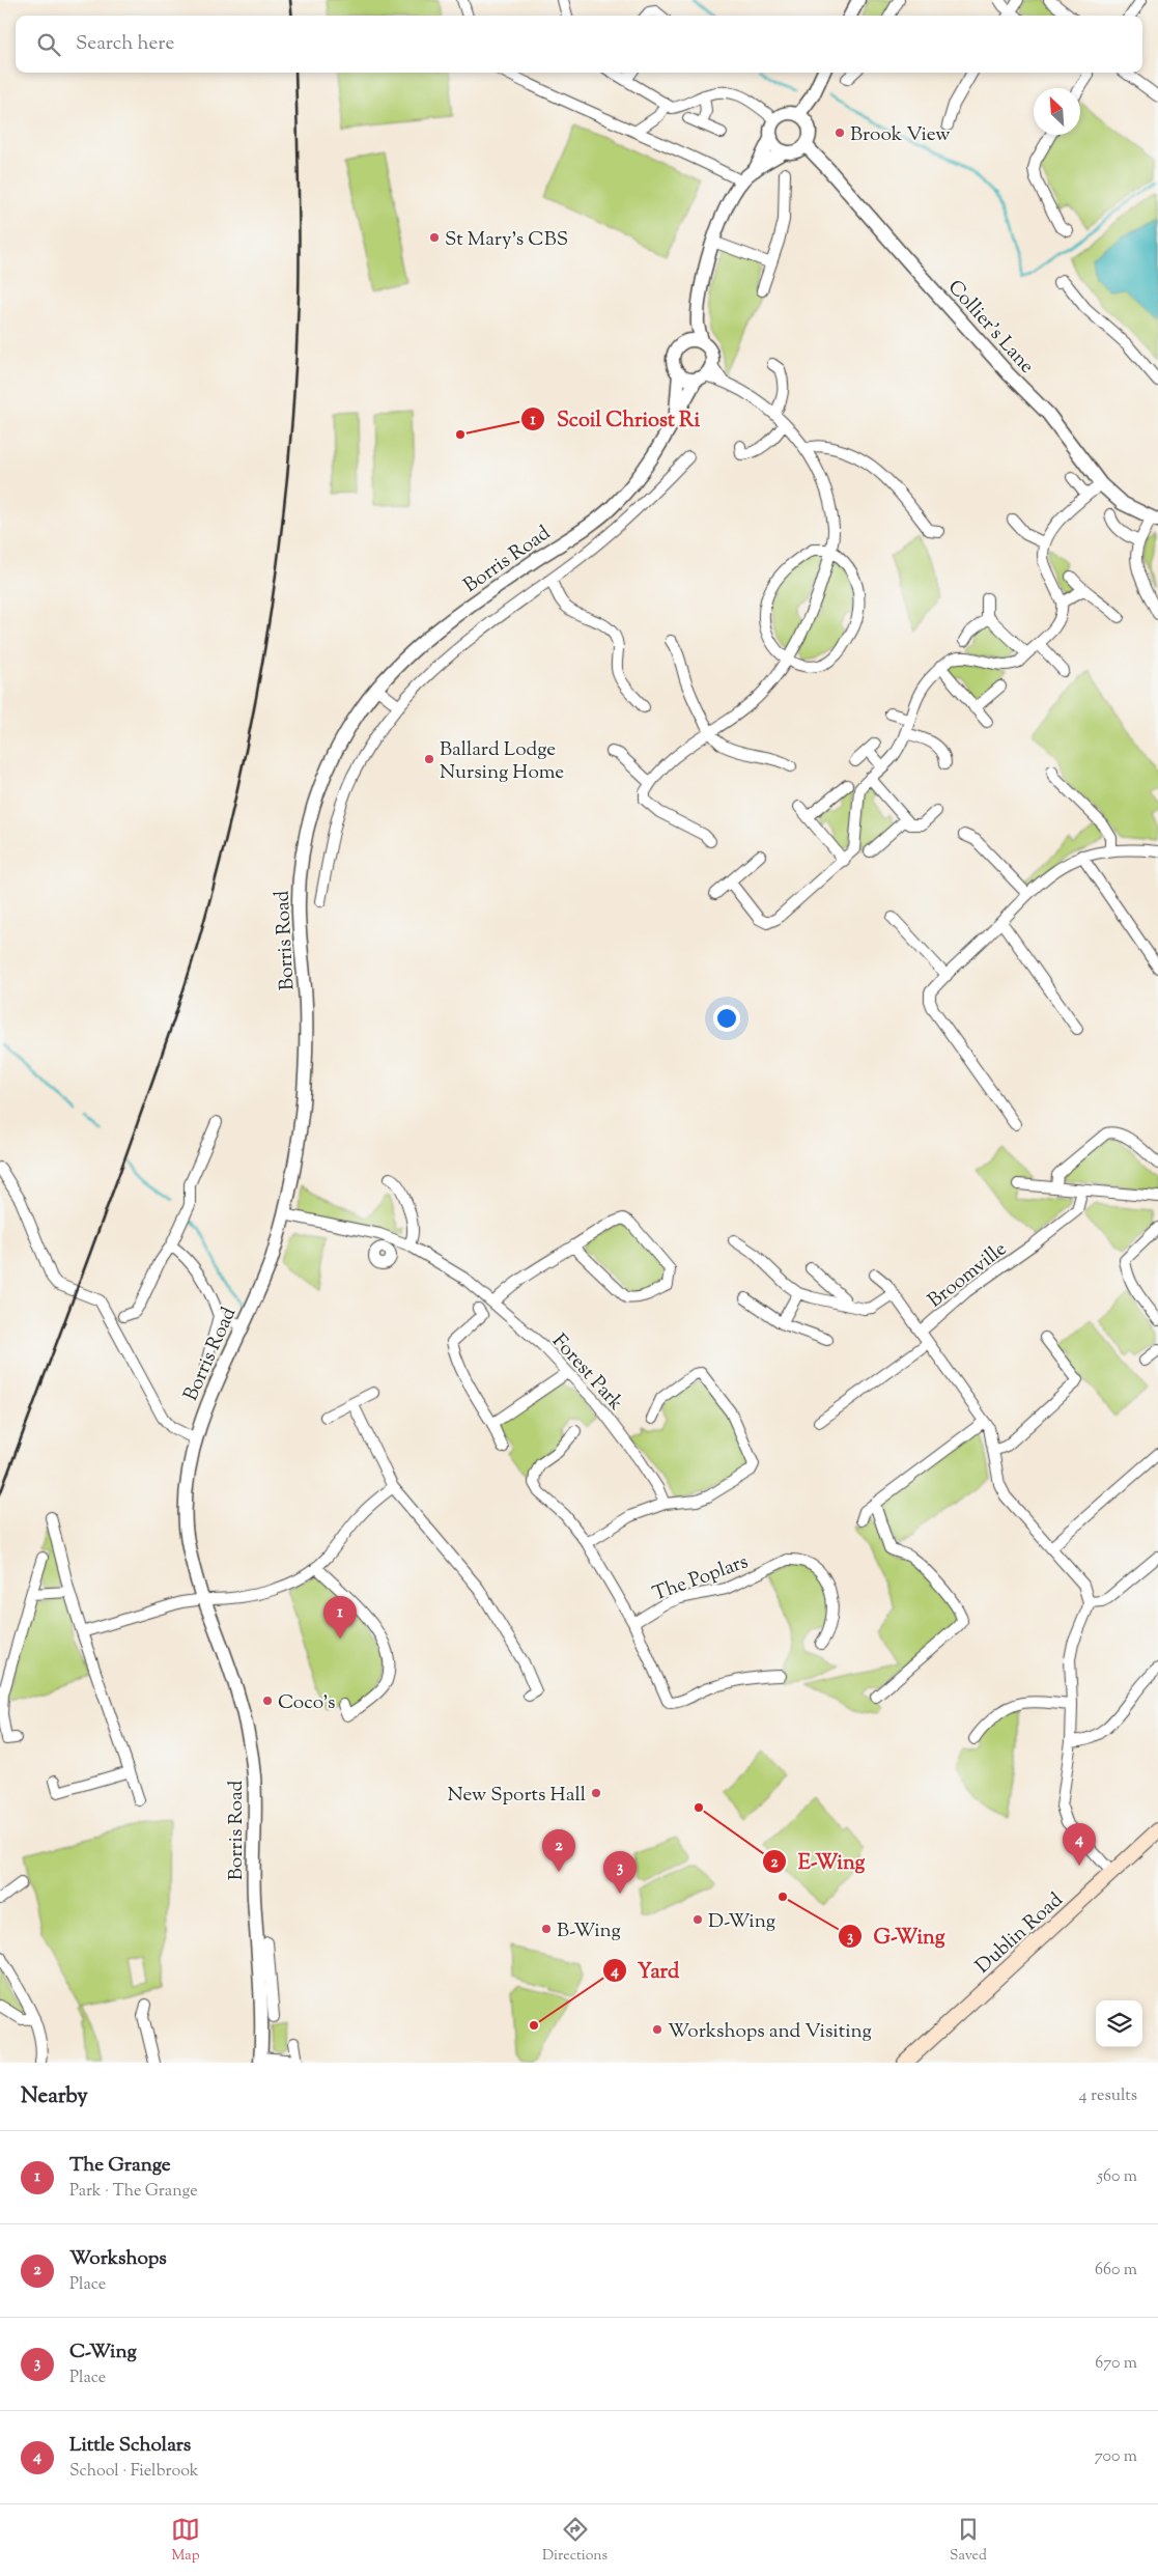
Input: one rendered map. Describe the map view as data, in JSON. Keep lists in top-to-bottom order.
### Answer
{
  "streets": {
    "main road": ["Dublin Road"],
    "street": [
      "Collier's Lane",
      "Borris Road",
      "Broomville",
      "Forest Park",
      "The Poplars"
    ]
  },
  "crossings": [
    ["Borris Road", "Forest Park"]
  ],
  "places": [
    "Brook View",
    "St Mary's CBS",
    "Scoil Chriost Ri",
    "Ballard Lodge Nursing Home",
    "Coco's",
    "New Sports Hall",
    "E-Wing",
    "G-Wing",
    "D-Wing",
    "B-Wing",
    "Yard",
    "Workshops and Visiting"
  ],
  "north": "top left",
  "page": {
    "search": "Search here",
    "pins": [
      "1",
      "4",
      "2",
      "3"
    ],
    "heading": ["Nearby", "4 results"],
    "list": [
      {
        "mark": "1",
        "name": "The Grange",
        "note": "Park · The Grange",
        "value": "560 m"
      },
      {
        "mark": "2",
        "name": "Workshops",
        "note": "Place",
        "value": "660 m"
      },
      {
        "mark": "3",
        "name": "C-Wing",
        "note": "Place",
        "value": "670 m"
      },
      {
        "mark": "4",
        "name": "Little Scholars",
        "note": "School · Fielbrook",
        "value": "700 m"
      }
    ],
    "nav": ["Map", "Directions", "Saved"]
  }
}
